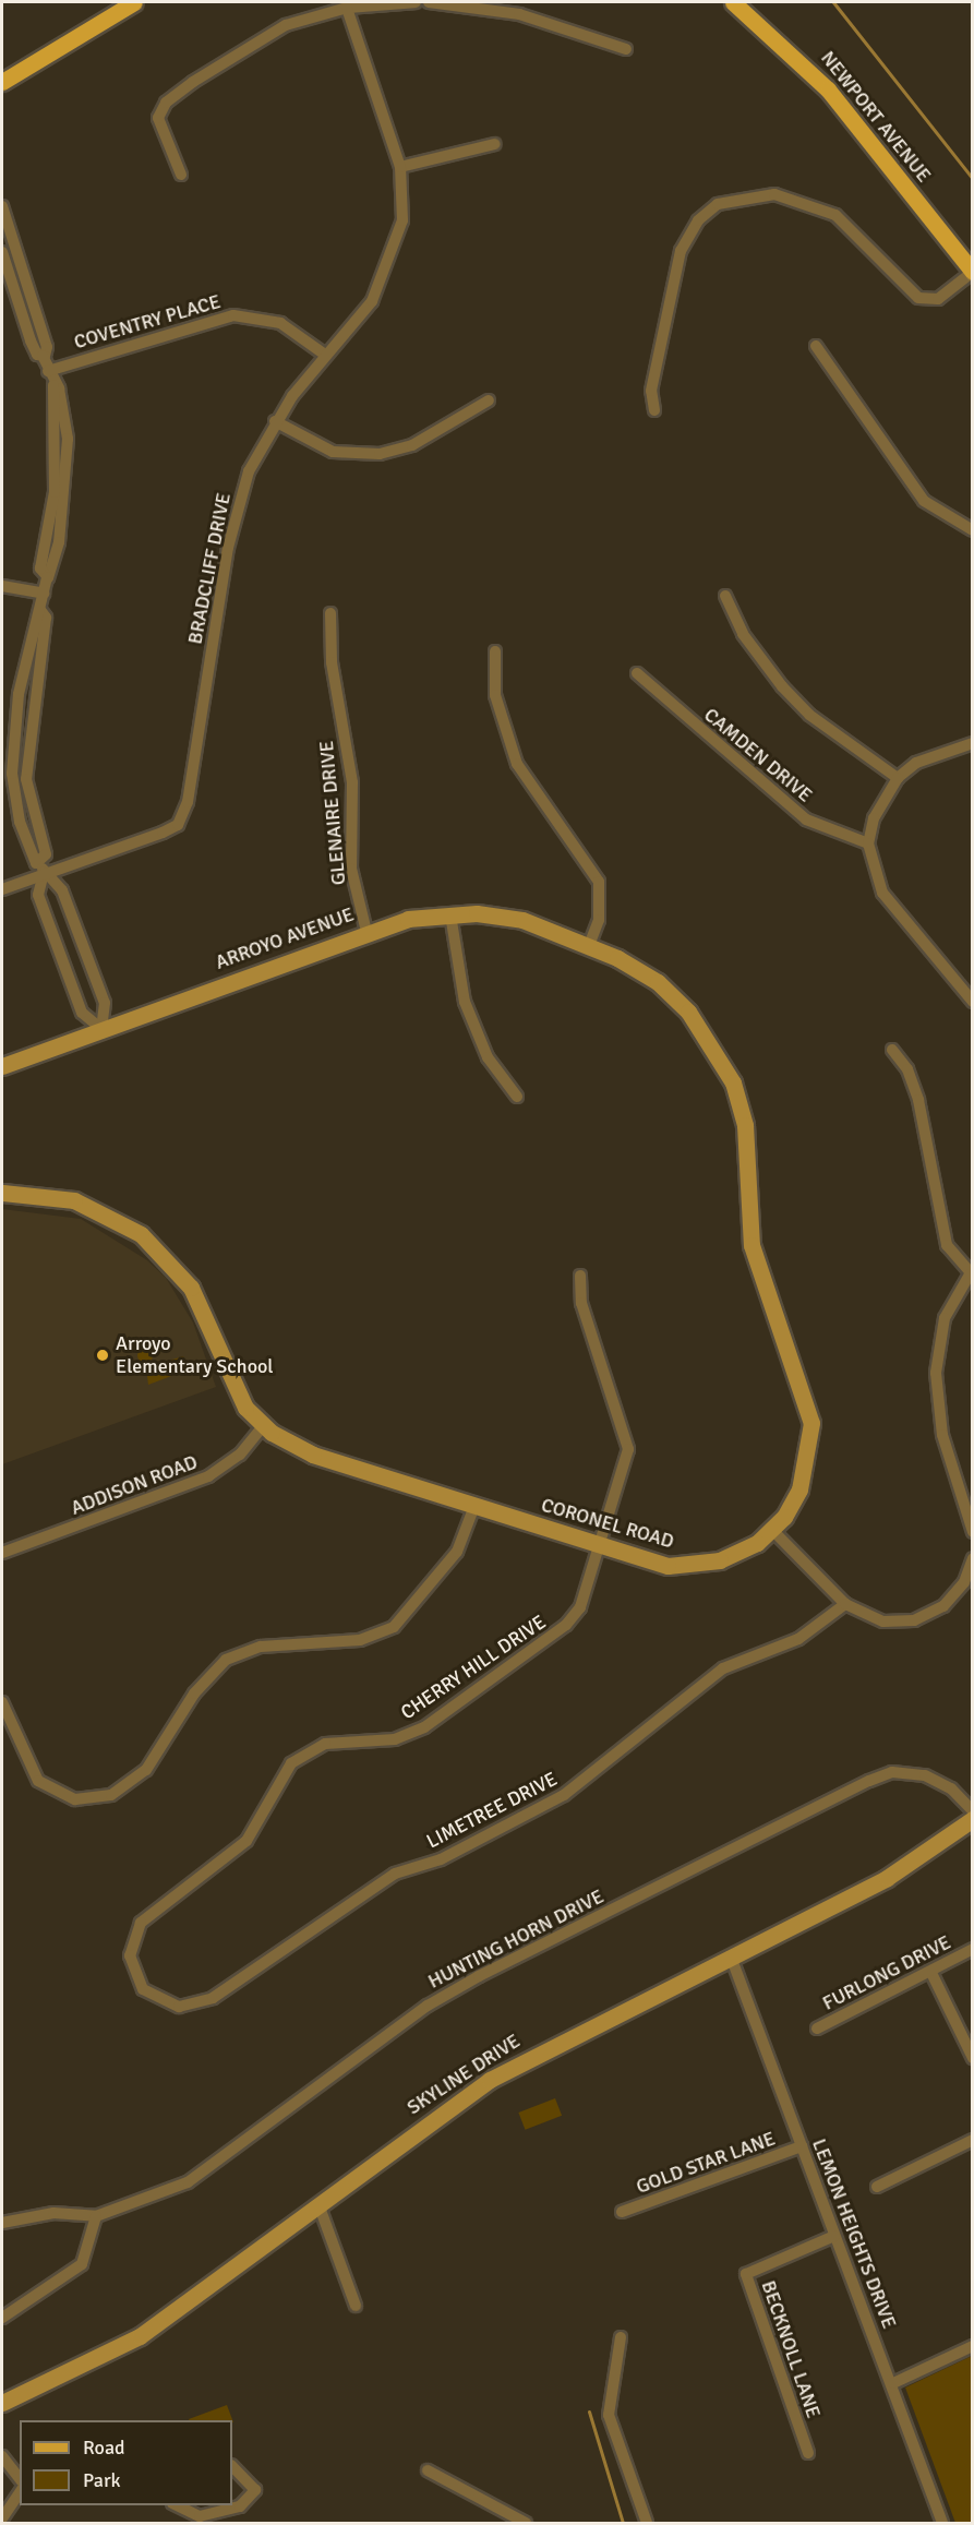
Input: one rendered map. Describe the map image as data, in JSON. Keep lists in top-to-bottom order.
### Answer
{
  "streets": {
    "main road": ["NEWPORT AVENUE"],
    "street": [
      "COVENTRY PLACE",
      "BRADCLIFF DRIVE",
      "CAMDEN DRIVE",
      "GLENAIRE DRIVE",
      "ARROYO AVENUE",
      "ADDISON ROAD",
      "CORONEL ROAD",
      "CHERRY HILL DRIVE",
      "LIMETREE DRIVE",
      "HUNTING HORN DRIVE",
      "FURLONG DRIVE",
      "SKYLINE DRIVE",
      "GOLD STAR LANE",
      "LEMON HEIGHTS DRIVE",
      "BECKNOLL LANE"
    ]
  },
  "crossings": [
    ["COVENTRY PLACE", "BRADCLIFF DRIVE"],
    ["GLENAIRE DRIVE", "ARROYO AVENUE"],
    ["ARROYO AVENUE", "CORONEL ROAD"],
    ["ADDISON ROAD", "CORONEL ROAD"],
    ["CORONEL ROAD", "CHERRY HILL DRIVE"],
    ["CHERRY HILL DRIVE", "LIMETREE DRIVE"],
    ["SKYLINE DRIVE", "LEMON HEIGHTS DRIVE"],
    ["GOLD STAR LANE", "LEMON HEIGHTS DRIVE"],
    ["LEMON HEIGHTS DRIVE", "BECKNOLL LANE"]
  ],
  "places": ["Arroyo Elementary School"],
  "legend": ["Road", "Park"]
}
